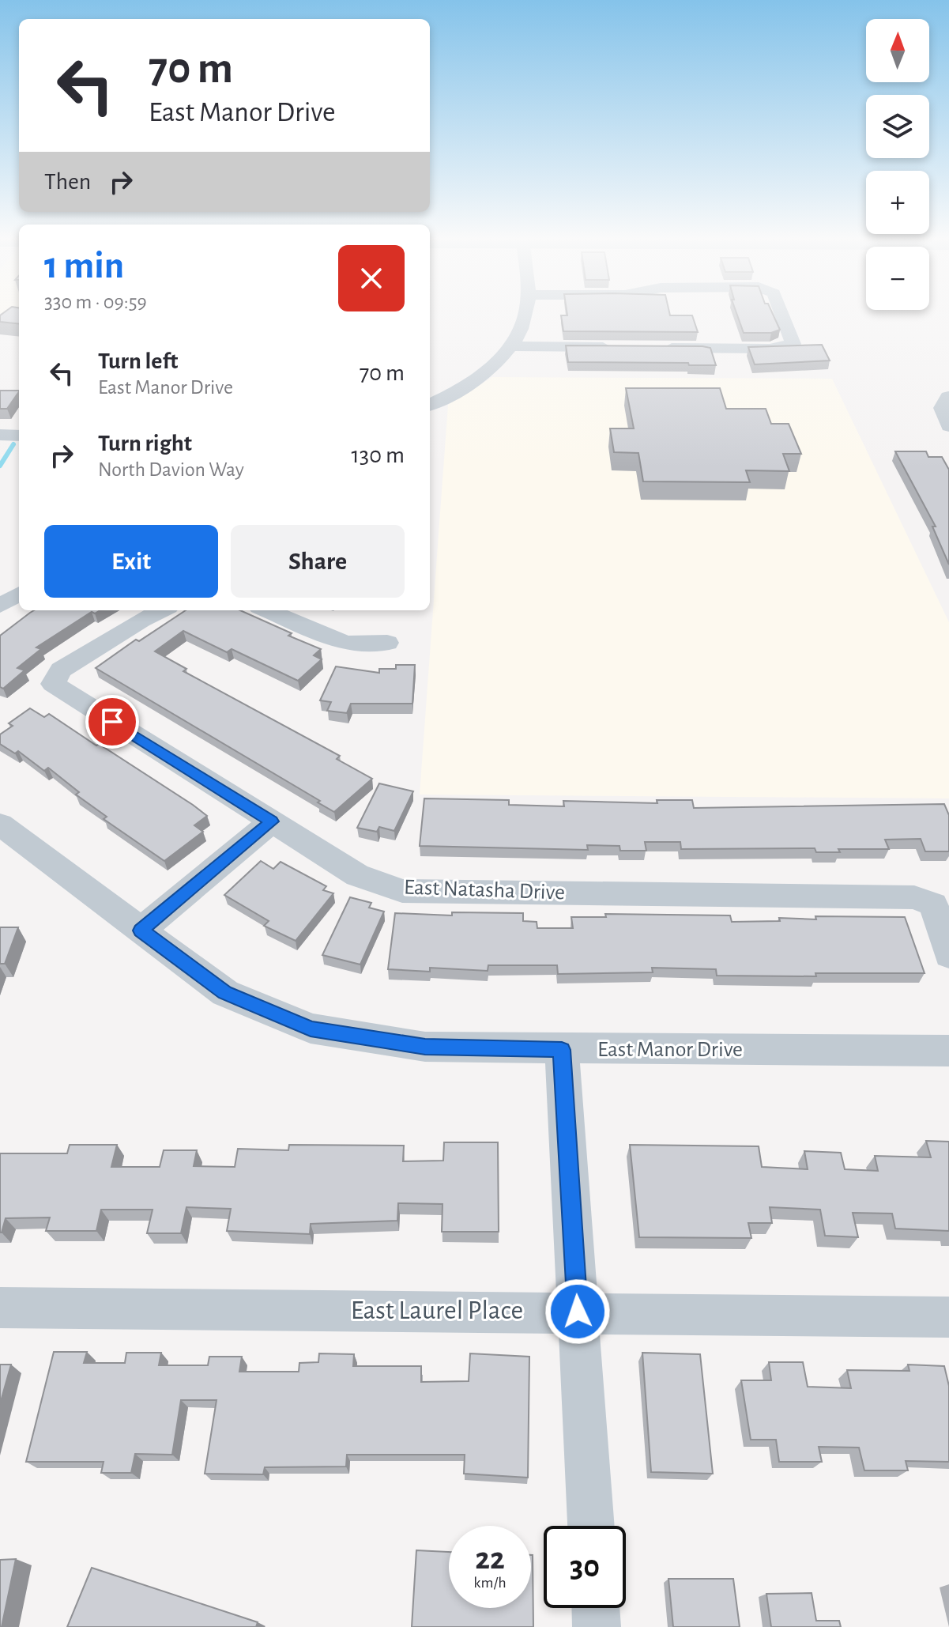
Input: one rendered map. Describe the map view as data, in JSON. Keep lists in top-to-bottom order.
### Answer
{
  "streets": {
    "street": ["East Natasha Drive", "East Manor Drive", "East Laurel Place"]
  },
  "north": "top",
  "page": {
    "map_buttons": ["+", "−"],
    "turn": ["70 m", "East Manor Drive"],
    "then": "Then",
    "heading": ["1 min", "330 m · 09:59"],
    "list": [
      {
        "name": "Turn left",
        "note": "East Manor Drive",
        "value": "70 m"
      },
      {
        "name": "Turn right",
        "note": "North Davion Way",
        "value": "130 m"
      }
    ],
    "buttons": ["Exit", "Share"],
    "speed": "22 km/h",
    "limit": "30"
  }
}
